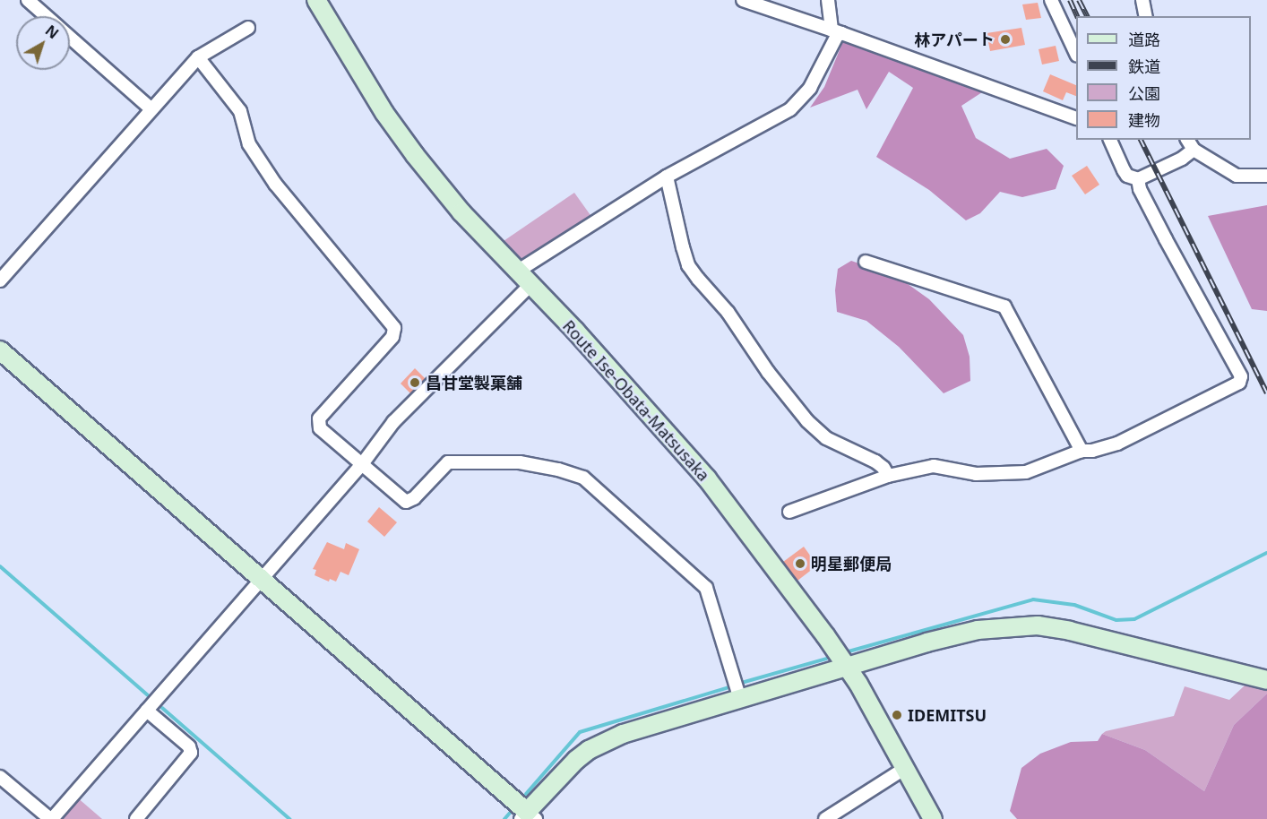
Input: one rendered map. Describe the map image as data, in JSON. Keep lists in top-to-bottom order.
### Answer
{
  "streets": {
    "street": ["Route Ise-Obata-Matsusaka"]
  },
  "places": [
    "林アパート",
    "昌甘堂製菓舗",
    "明星郵便局",
    "IDEMITSU"
  ],
  "legend": [
    "道路",
    "鉄道",
    "公園",
    "建物"
  ],
  "north": "top right"
}
